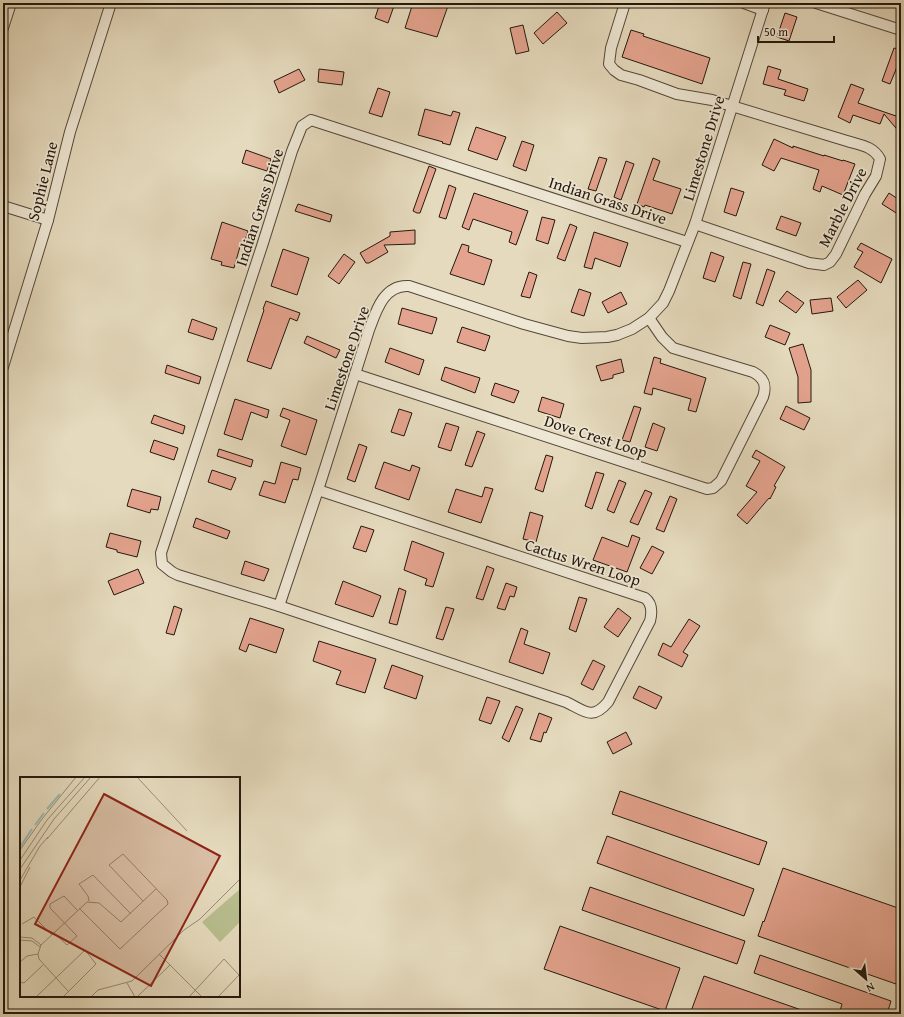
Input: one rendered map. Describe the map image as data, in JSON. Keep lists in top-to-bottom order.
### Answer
{
  "streets": {
    "street": [
      "Limestone Drive",
      "Sophie Lane",
      "Indian Grass Drive",
      "Marble Drive",
      "Dove Crest Loop",
      "Cactus Wren Loop"
    ]
  },
  "crossings": [
    ["Limestone Drive", "Indian Grass Drive"],
    ["Limestone Drive", "Marble Drive"],
    ["Limestone Drive", "Dove Crest Loop"],
    ["Limestone Drive", "Cactus Wren Loop"],
    ["Indian Grass Drive", "Cactus Wren Loop"]
  ],
  "scale_bar": "50 m",
  "north": "bottom right"
}
